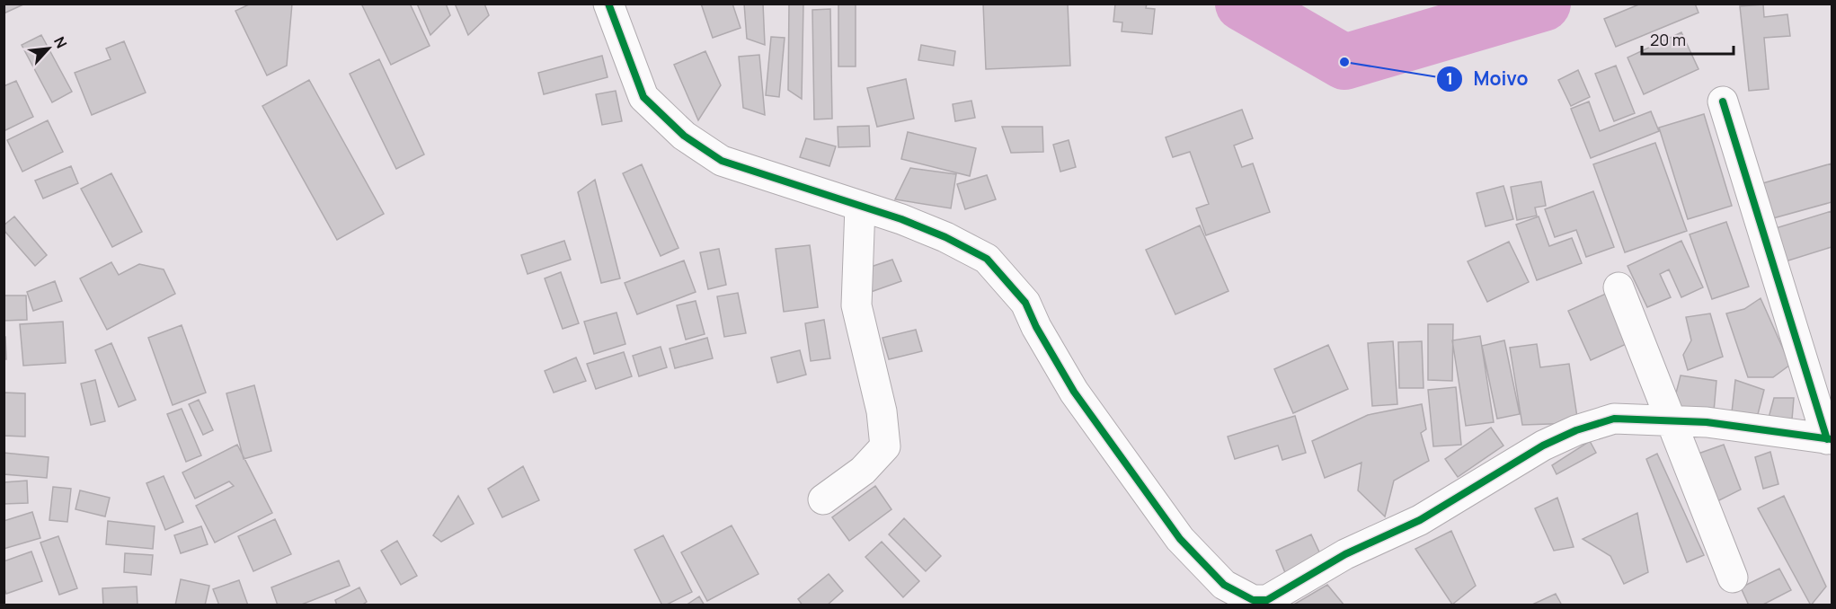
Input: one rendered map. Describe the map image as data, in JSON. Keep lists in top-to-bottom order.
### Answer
{
  "places": ["Moivo"],
  "scale_bar": "20 m",
  "north": "top right"
}
